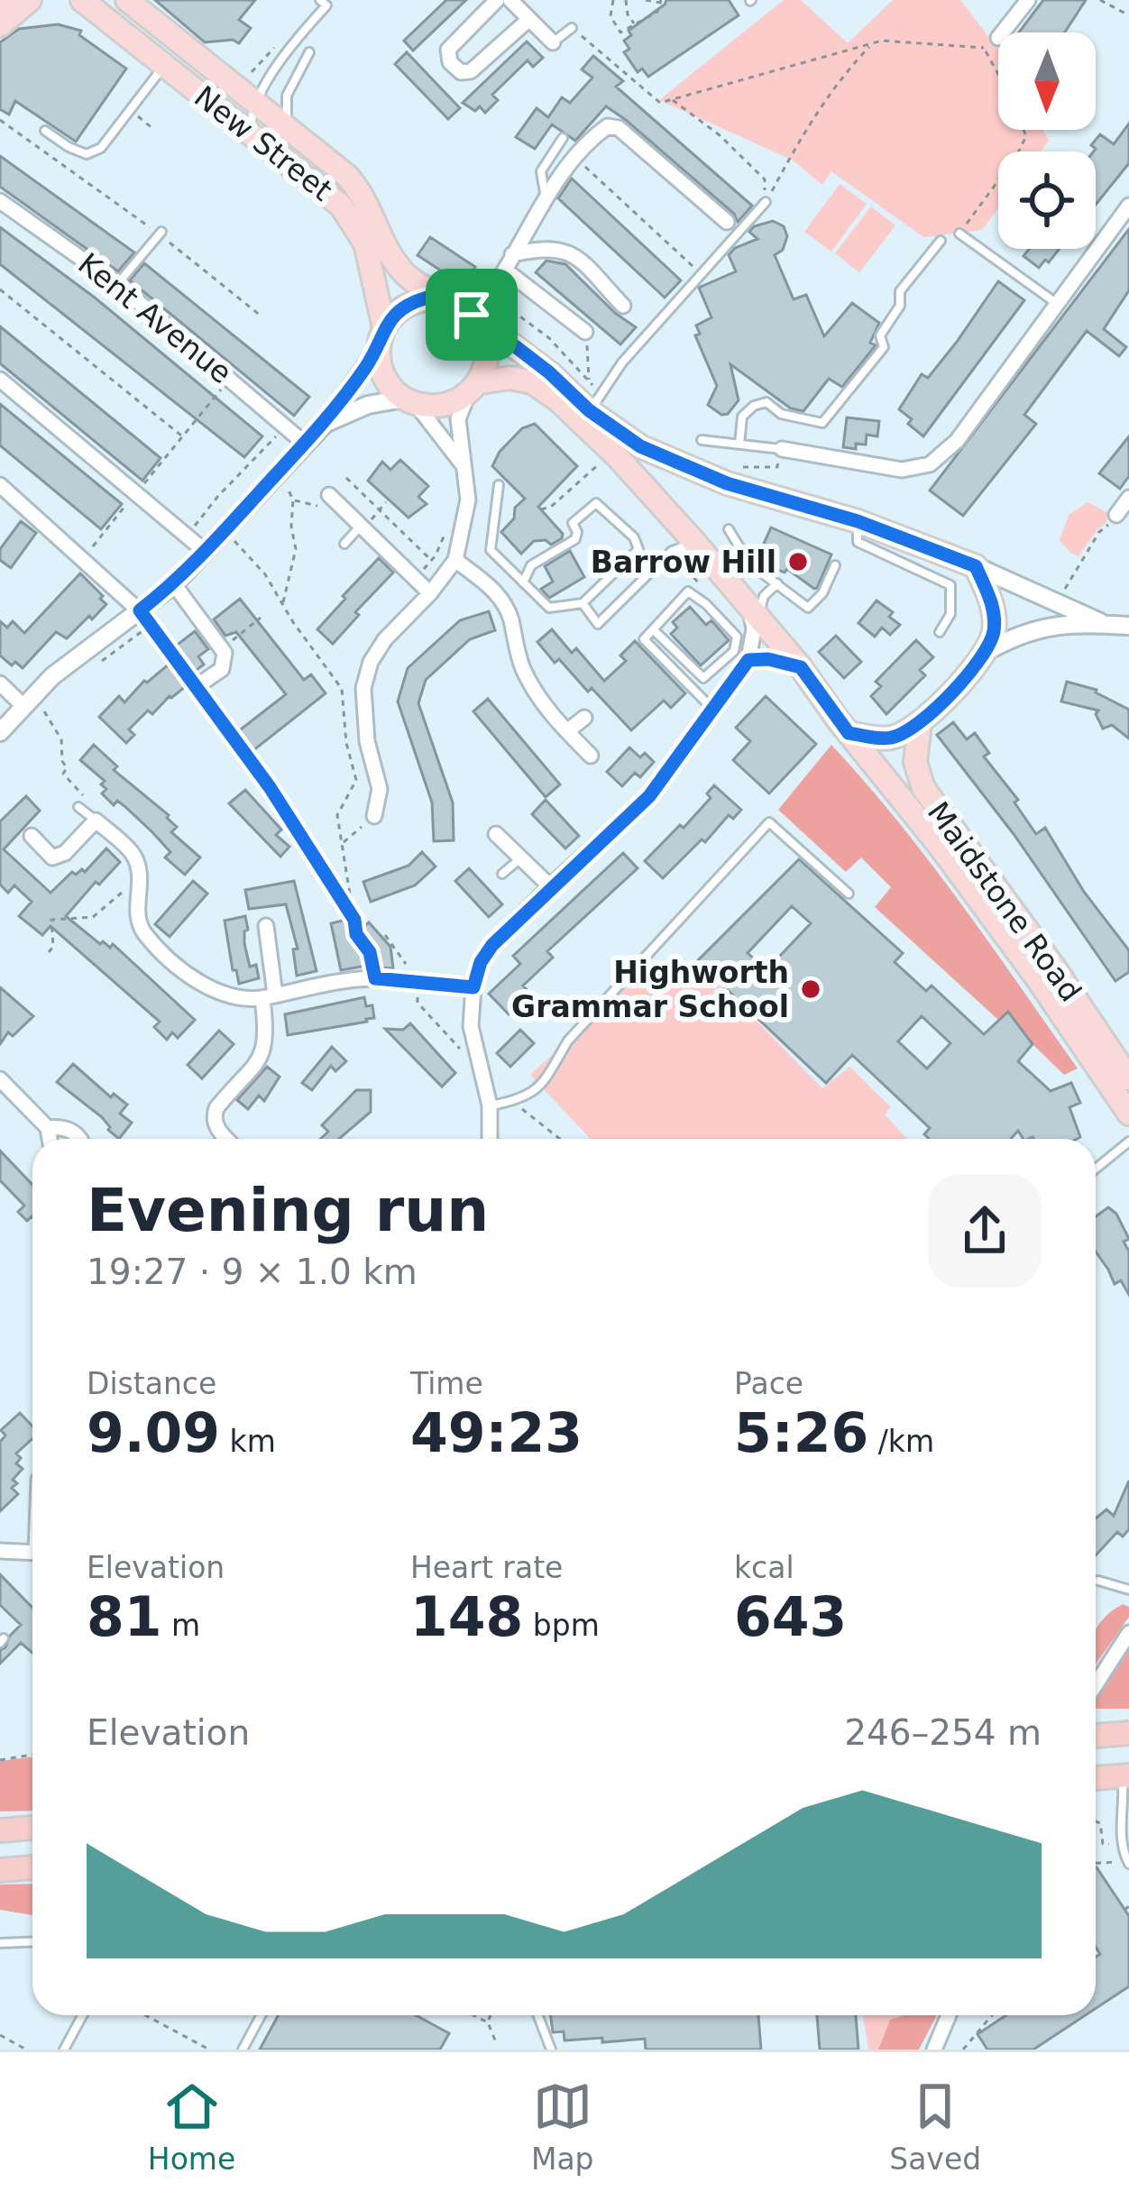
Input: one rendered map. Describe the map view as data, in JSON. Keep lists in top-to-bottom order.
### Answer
{
  "streets": {
    "main road": ["New Street", "Maidstone Road"],
    "street": ["Kent Avenue"]
  },
  "crossings": [
    ["New Street", "Maidstone Road"]
  ],
  "places": ["Barrow Hill", "Highworth Grammar School"],
  "north": "bottom",
  "page": {
    "heading": ["Evening run", "19:27 · 9 × 1.0 km"],
    "stats": [
      ["Distance", "9.09 km"],
      ["Time", "49:23"],
      ["Pace", "5:26 /km"],
      ["Elevation", "81 m"],
      ["Heart rate", "148 bpm"],
      ["kcal", "643"]
    ],
    "chart": ["Elevation", "246–254 m"],
    "tabs": ["Home", "Map", "Saved"]
  }
}
